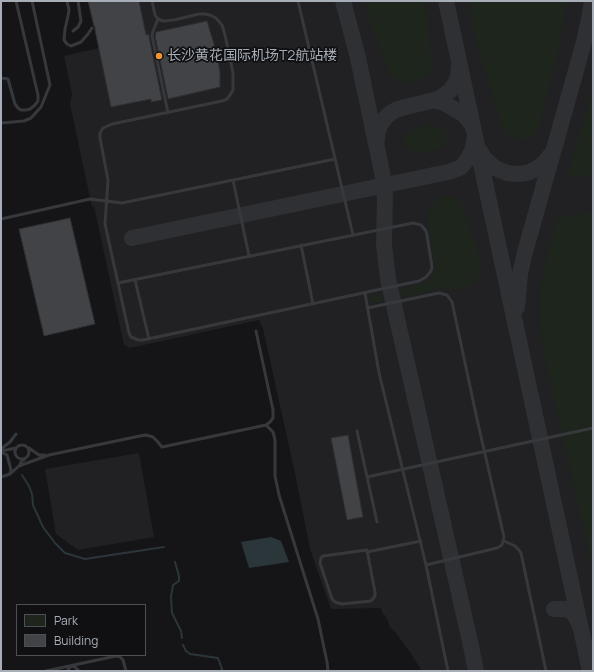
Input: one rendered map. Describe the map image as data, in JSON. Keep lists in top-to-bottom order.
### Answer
{
  "places": ["长沙黄花国际机场T2航站楼"],
  "legend": ["Park", "Building"]
}
